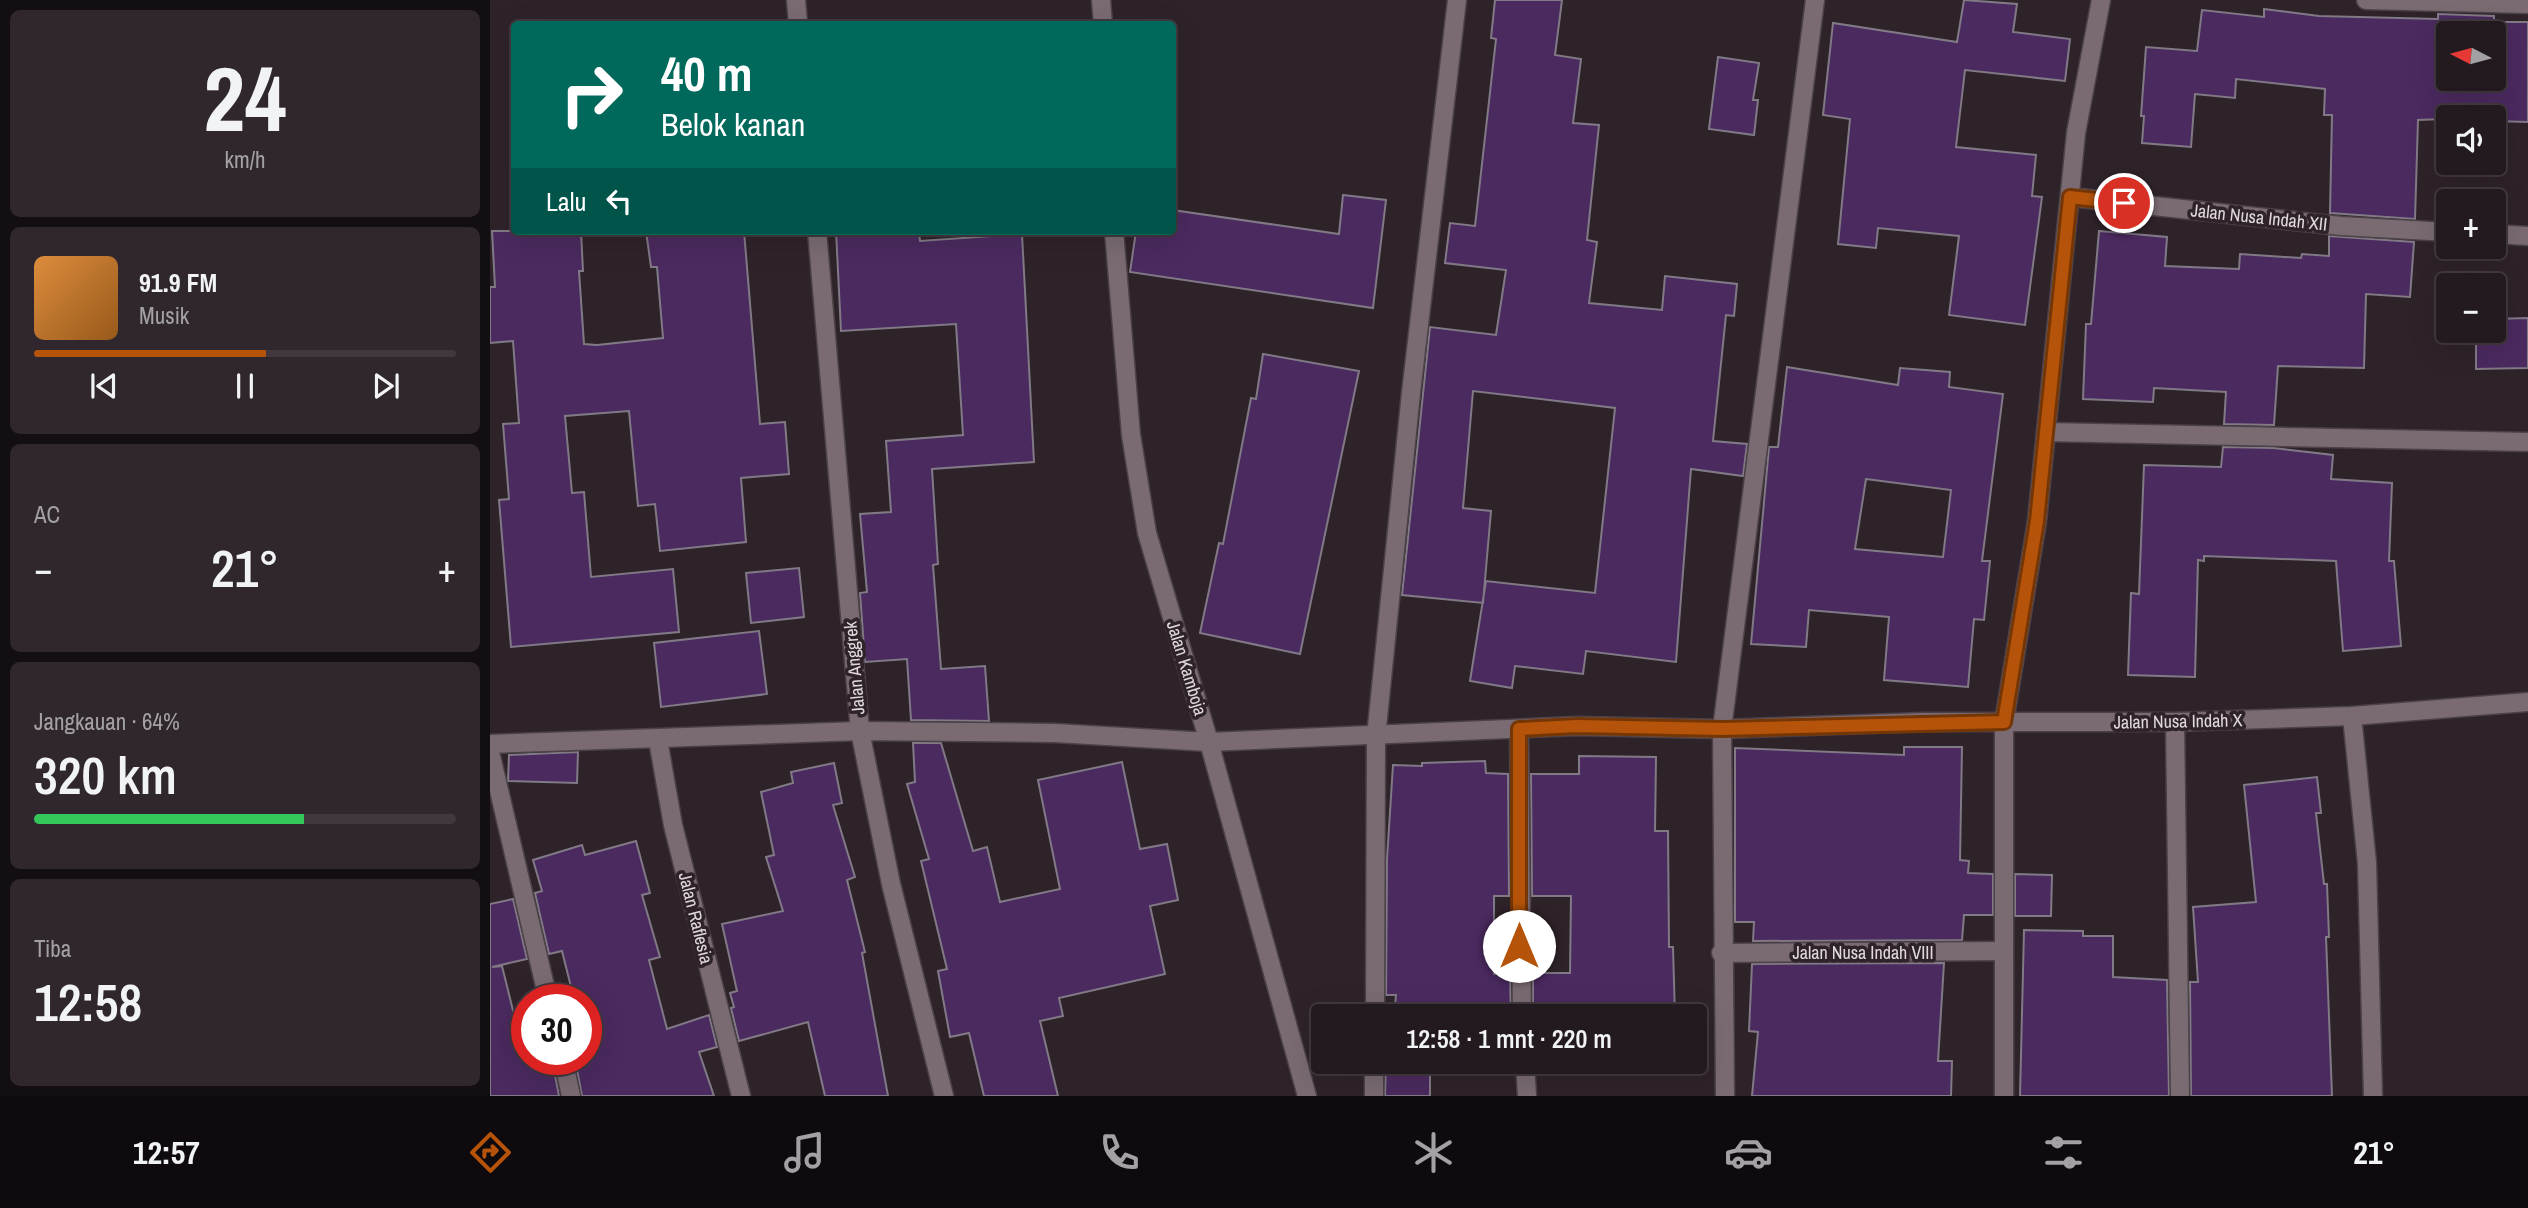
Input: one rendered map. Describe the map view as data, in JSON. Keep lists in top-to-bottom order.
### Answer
{
  "streets": {
    "street": [
      "Jalan Nusa Indah XII",
      "Jalan Anggrek",
      "Jalan Kamboja",
      "Jalan Nusa Indah X",
      "Jalan Raflesia",
      "Jalan Nusa Indah VIII"
    ]
  },
  "crossings": [
    ["Jalan Anggrek", "Jalan Nusa Indah X"],
    ["Jalan Kamboja", "Jalan Nusa Indah X"],
    ["Jalan Nusa Indah X", "Jalan Raflesia"]
  ],
  "north": "left",
  "page": {
    "tile": [
      ["24", "km/h"],
      "AC",
      ["Jangkauan · 64%", "320 km"],
      ["Tiba", "12:58"]
    ],
    "map_buttons": ["+", "−"],
    "turn": ["40 m", "Belok kanan"],
    "then": "Lalu",
    "song": ["91.9 FM", "Musik"],
    "heat": ["−", "21°", "+"],
    "limit": "30",
    "trip": "12:58 · 1 mnt · 220 m",
    "tabs": ["12:57", "21°"]
  }
}
